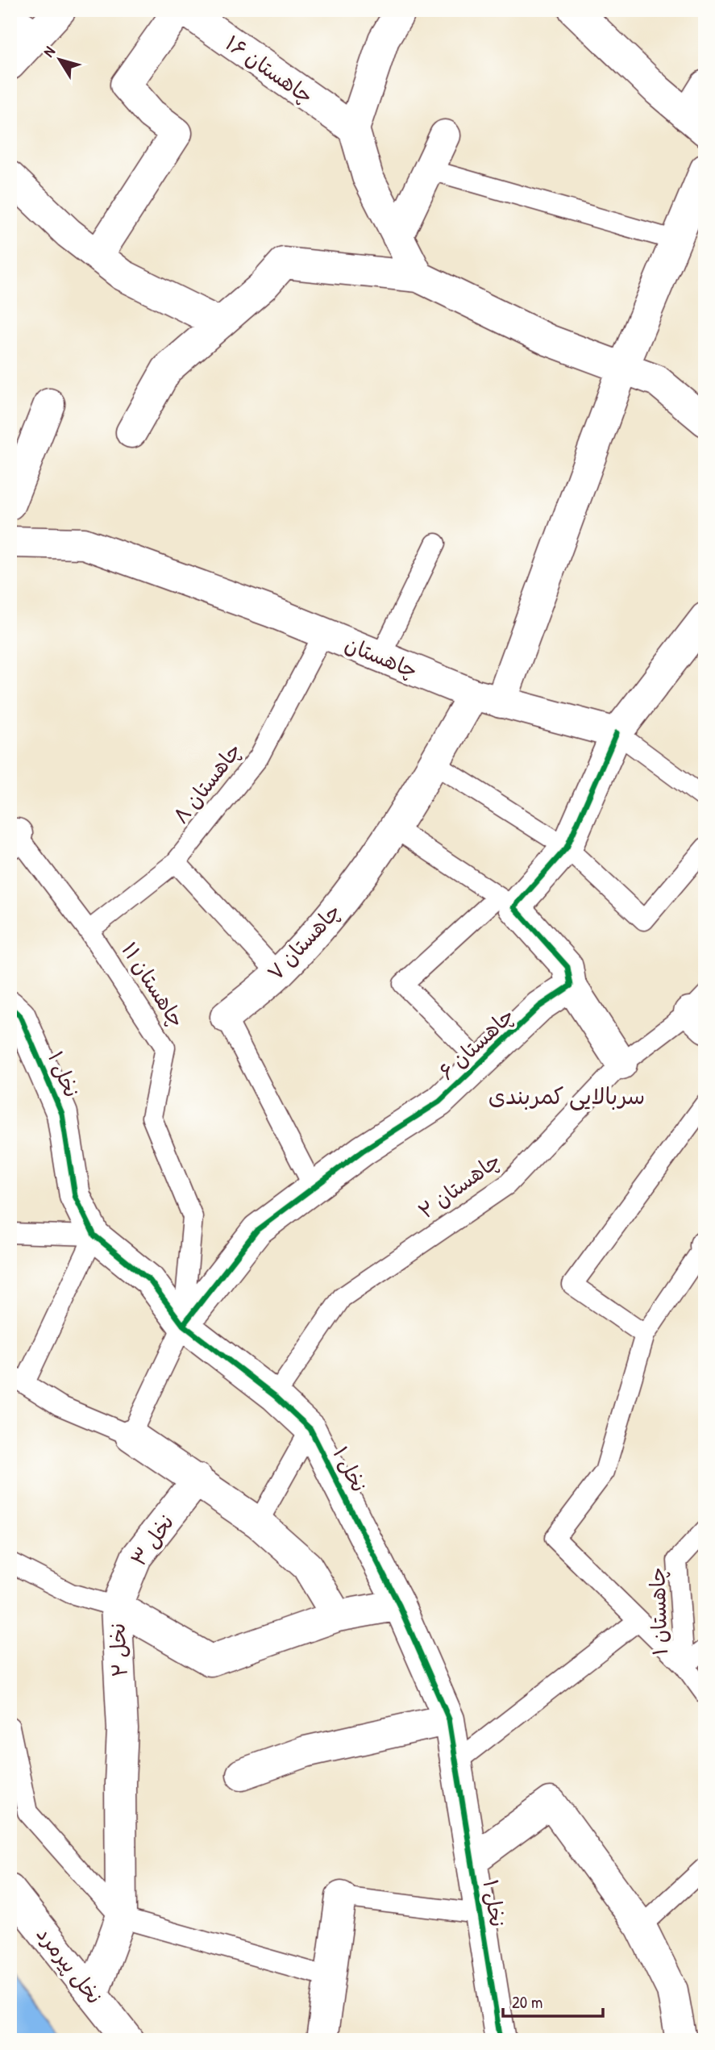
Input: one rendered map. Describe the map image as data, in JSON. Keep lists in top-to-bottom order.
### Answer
{
  "streets": {
    "street": [
      "چاهستان ۱۶",
      "چاهستان",
      "چاهستان ۷",
      "چاهستان ۶",
      "نخل ۱",
      "نخل ۳",
      "نخل ۲",
      "نخل پیرمرد"
    ],
    "lane": [
      "چاهستان ۸",
      "چاهستان ۱۱",
      "چاهستان ۲",
      "چاهستان ۱"
    ]
  },
  "crossings": [
    ["چاهستان", "چاهستان ۸"],
    ["چاهستان", "چاهستان ۷"],
    ["چاهستان ۸", "چاهستان ۱۱"],
    ["چاهستان ۷", "چاهستان ۶"],
    ["چاهستان ۱۱", "چاهستان ۶"],
    ["چاهستان ۱۱", "نخل ۱"],
    ["چاهستان ۶", "نخل ۱"],
    ["نخل ۱", "چاهستان ۲"],
    ["نخل ۱", "نخل ۲"],
    ["نخل ۳", "نخل ۲"],
    ["نخل ۲", "نخل پیرمرد"]
  ],
  "districts": ["سربالایی کمربندی"],
  "scale_bar": "20 m",
  "north": "top left"
}
